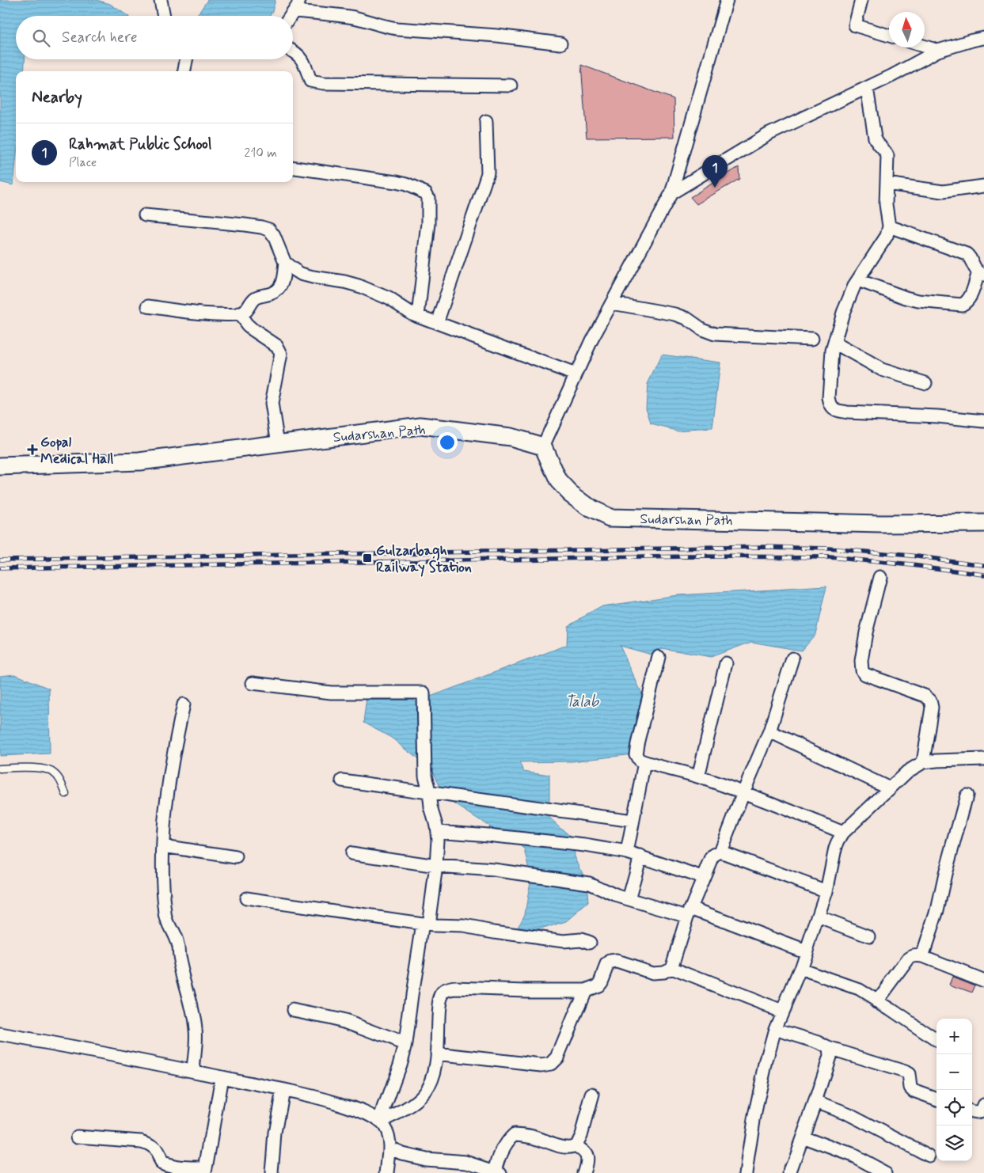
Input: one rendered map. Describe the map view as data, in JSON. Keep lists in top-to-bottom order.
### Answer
{
  "streets": {
    "main road": ["Sudarshan Path"]
  },
  "water": ["Talab"],
  "places": {
    "health": ["Gopal Medical Hall"],
    "transit": ["Gulzarbagh Railway Station"]
  },
  "north": "top",
  "page": {
    "search": "Search here",
    "heading": "Nearby",
    "list": [
      {
        "mark": "1",
        "name": "Rahmat Public School",
        "note": "Place",
        "value": "210 m"
      }
    ],
    "pins": "1",
    "map_buttons": ["+", "−"]
  }
}
